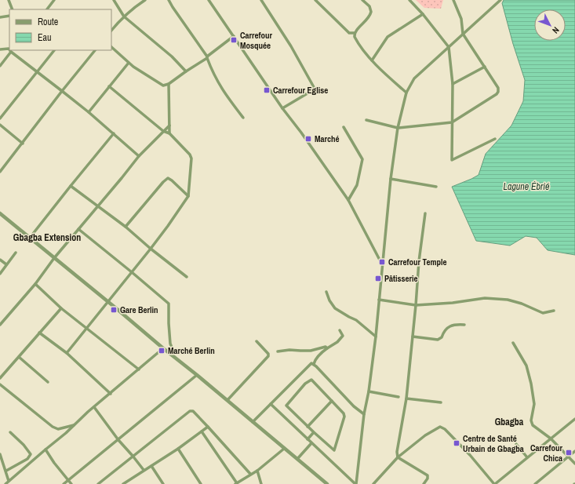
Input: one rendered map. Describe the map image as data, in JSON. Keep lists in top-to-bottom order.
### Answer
{
  "districts": ["Gbagba Extension", "Gbagba"],
  "water": ["Lagune Ébrié"],
  "places": {
    "transit": [
      "Carrefour Mosquée",
      "Carrefour Eglise",
      "Marché",
      "Carrefour Temple",
      "Pâtisserie",
      "Gare Berlin",
      "Marché Berlin",
      "Centre de Santé Urbain de Gbagba",
      "Carrefour Chica"
    ]
  },
  "legend": ["Route", "Eau"],
  "north": "bottom right"
}
